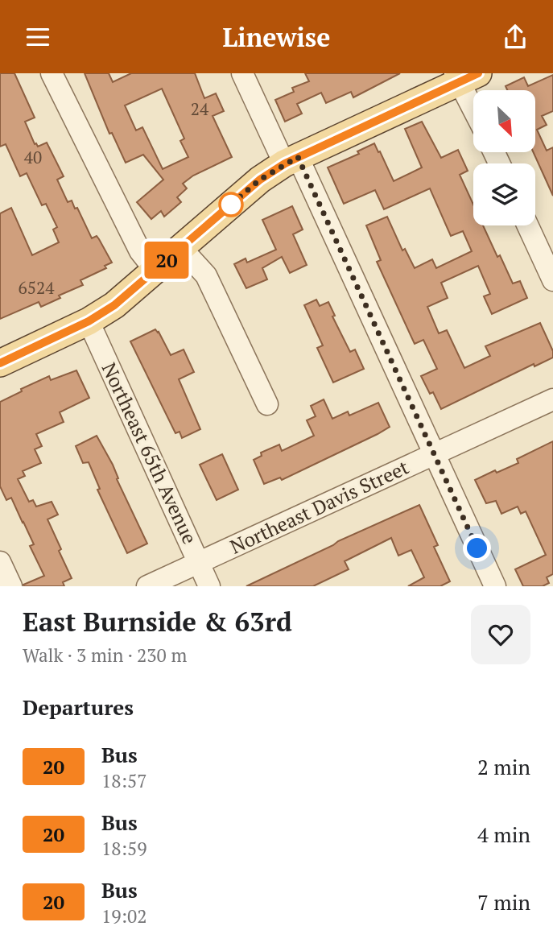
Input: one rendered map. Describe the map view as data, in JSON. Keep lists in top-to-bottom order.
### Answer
{
  "streets": {
    "street": ["Northeast 65th Avenue", "Northeast Davis Street"]
  },
  "crossings": [
    ["Northeast 65th Avenue", "Northeast Davis Street"]
  ],
  "lines": ["bus line 20"],
  "house_numbers": ["24", "40", "6524"],
  "north": "bottom right",
  "page": {
    "header": "Linewise",
    "on_map": "20",
    "heading": [
      ["East Burnside & 63rd", "Walk · 3 min · 230 m"],
      "Departures"
    ],
    "list": [
      {
        "mark": "20",
        "name": "Bus",
        "note": "18:57",
        "value": "2 min"
      },
      {
        "mark": "20",
        "name": "Bus",
        "note": "18:59",
        "value": "4 min"
      },
      {
        "mark": "20",
        "name": "Bus",
        "note": "19:02",
        "value": "7 min"
      }
    ]
  }
}
